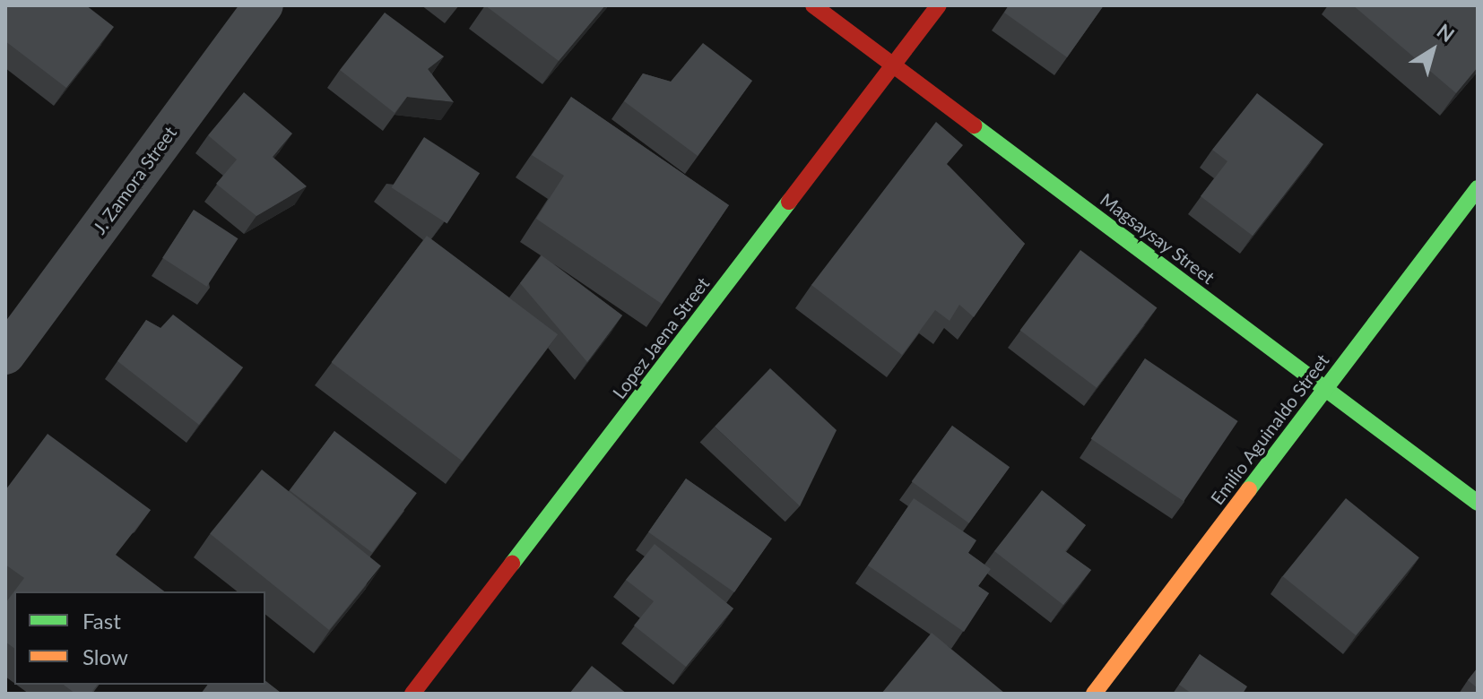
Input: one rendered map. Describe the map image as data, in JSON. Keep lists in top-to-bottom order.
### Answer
{
  "streets": {
    "street": [
      "J. Zamora Street",
      "Magsaysay Street",
      "Lopez Jaena Street",
      "Emilio Aguinaldo Street"
    ]
  },
  "crossings": [
    ["Magsaysay Street", "Lopez Jaena Street"],
    ["Magsaysay Street", "Emilio Aguinaldo Street"]
  ],
  "legend": ["Fast", "Slow"],
  "north": "top right"
}
